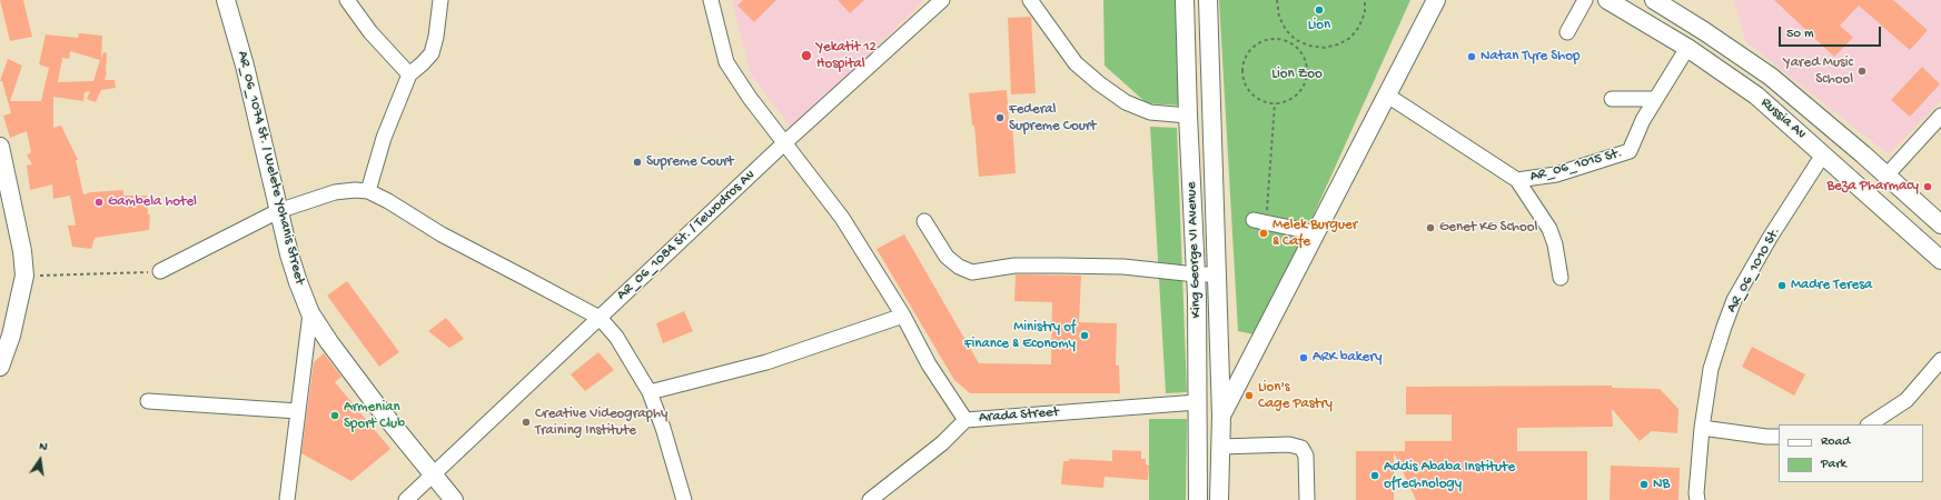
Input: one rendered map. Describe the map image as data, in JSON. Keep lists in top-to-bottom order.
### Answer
{
  "streets": {
    "main road": ["Russia Av", "AR_06_1074 St. / Welete Yohanis Street", "King George VI Avenue"],
    "street": [
      "AR_06_1015 St.",
      "AR_06_1084 St. / Tewodros Av",
      "AR_06_1010 St.",
      "Arada Street"
    ]
  },
  "crossings": [
    ["Russia Av", "AR_06_1015 St."],
    ["Russia Av", "AR_06_1010 St."],
    ["AR_06_1074 St. / Welete Yohanis Street", "AR_06_1084 St. / Tewodros Av"],
    ["King George VI Avenue", "Arada Street"]
  ],
  "parks": ["Lion Zoo"],
  "places": [
    "Lion",
    "Yekatit 12 Hospital",
    "Natan Tyre Shop",
    "Yared Music School",
    "Federal Supreme Court",
    "Supreme Court",
    "Beza Pharmacy",
    "Gambela hotel",
    "Genet KG School",
    "Melek Burguer & Cafe",
    "Madre Teresa",
    "Ministry of Finance & Economy",
    "ARK bakery",
    "Lion's Cage Pastry",
    "Armenian Sport Club",
    "Creative Videography Training Institute",
    "Addis Ababa Institute ofTechnology",
    "NB"
  ],
  "legend": ["Road", "Park"],
  "scale_bar": "50 m",
  "north": "top"
}
